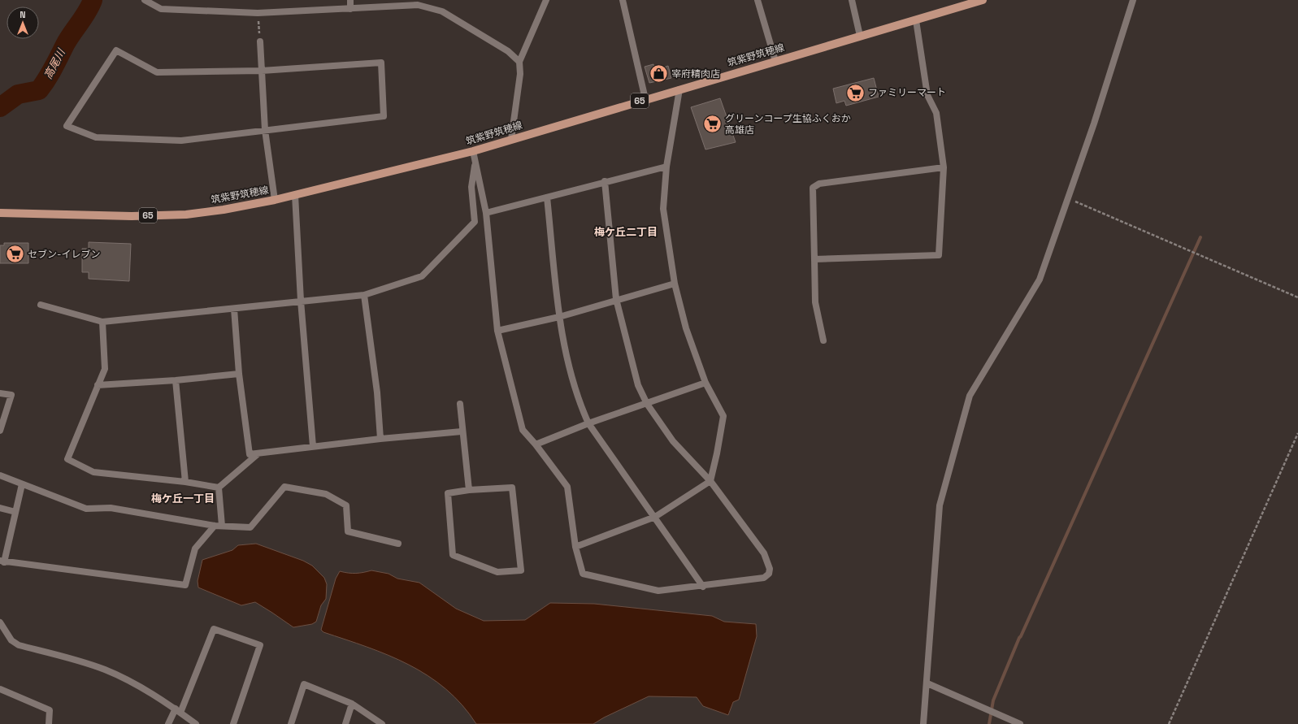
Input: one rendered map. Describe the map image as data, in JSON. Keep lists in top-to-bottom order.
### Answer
{
  "streets": {
    "main road": ["筑紫野筑穂線", "65"]
  },
  "districts": ["梅ケ丘二丁目", "梅ケ丘一丁目"],
  "water": ["高尾川"],
  "places": {
    "shop": ["宰府精肉店"],
    "supermarket": ["ファミリーマート", "グリーンコープ生協ふくおか 高雄店", "セブン-イレブン"]
  },
  "north": "top"
}
